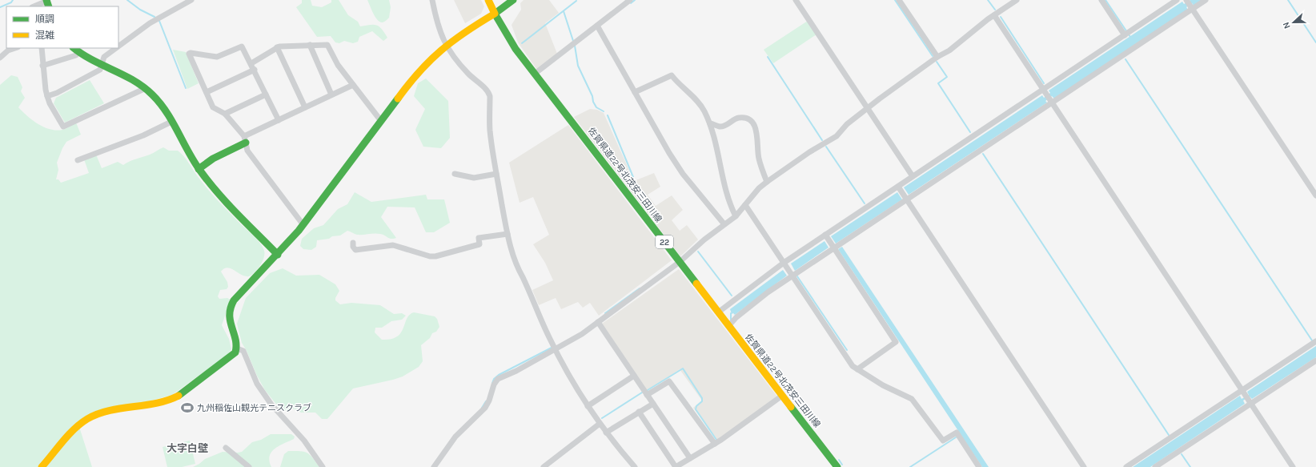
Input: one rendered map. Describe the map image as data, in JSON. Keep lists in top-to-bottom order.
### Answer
{
  "streets": {
    "street": ["佐賀県道22号北茂安三田川線", "22"]
  },
  "districts": ["大字白壁"],
  "places": {
    "sports": ["九州稲佐山観光テニスクラブ"]
  },
  "legend": ["順調", "混雑"],
  "north": "left"
}
